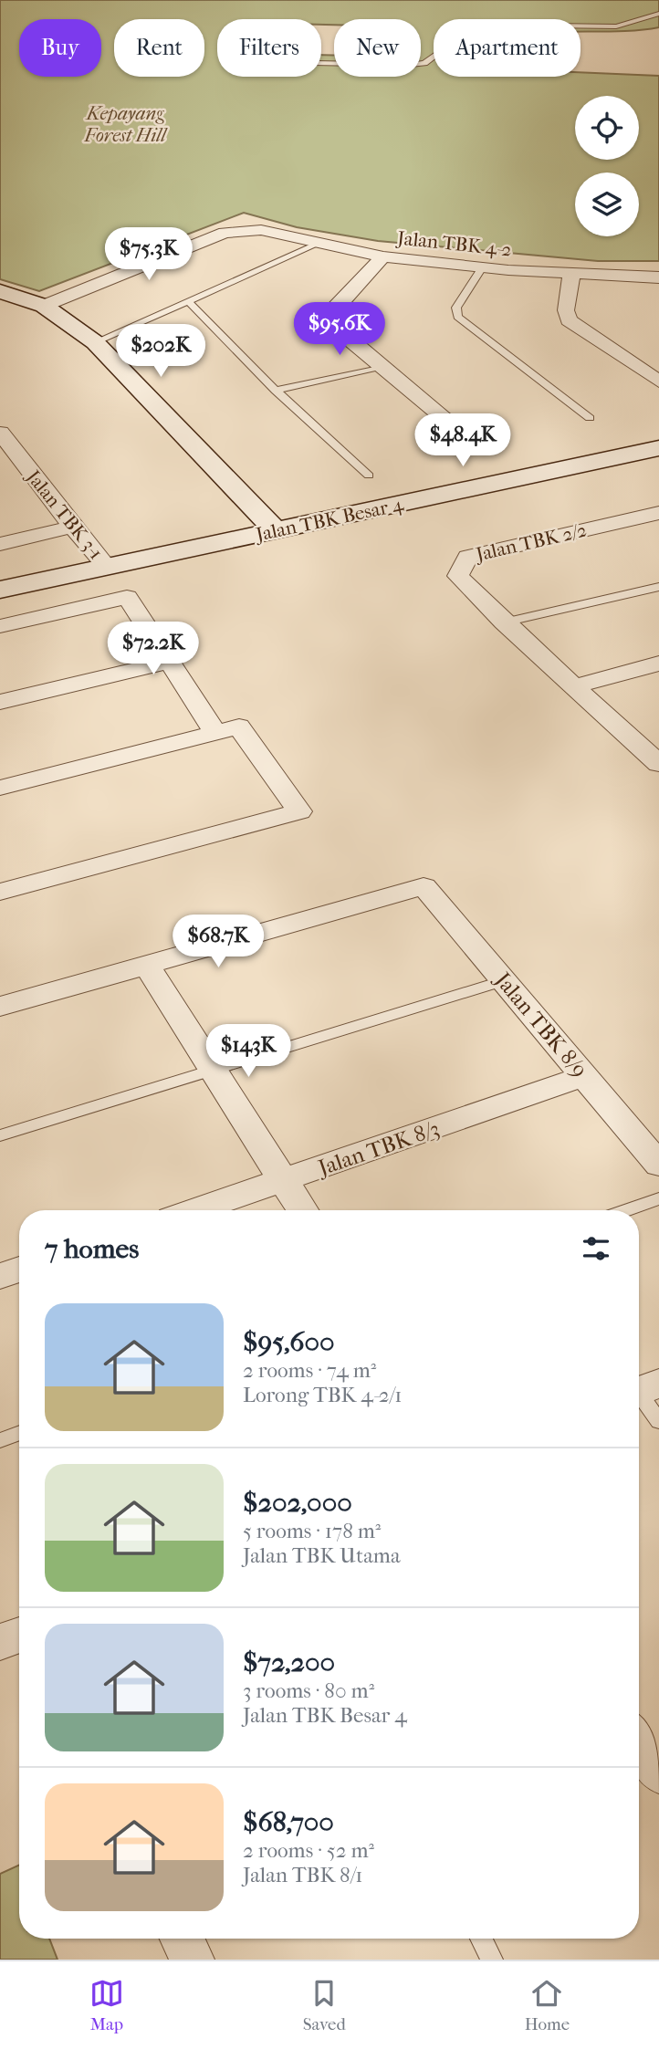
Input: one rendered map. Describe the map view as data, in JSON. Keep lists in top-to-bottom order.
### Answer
{
  "streets": {
    "street": [
      "Jalan TBK 4-2",
      "Jalan TBK 3-1",
      "Jalan TBK Besar 4",
      "Jalan TBK 2/2",
      "Jalan TBK 8/9",
      "Jalan TBK 8/3"
    ]
  },
  "crossings": [
    ["Jalan TBK 3-1", "Jalan TBK Besar 4"],
    ["Jalan TBK 8/9", "Jalan TBK 8/3"]
  ],
  "parks": ["Kepayang Forest Hill"],
  "page": {
    "chip": [
      "Buy",
      "Rent",
      "Filters",
      "New",
      "Apartment"
    ],
    "price": [
      "$75.3K",
      "$95.6K",
      "$202K",
      "$48.4K",
      "$72.2K",
      "$68.7K",
      "$143K"
    ],
    "heading": "7 homes",
    "list": [
      {
        "name": "$95,600",
        "note": "2 rooms · 74 m² · Lorong TBK 4-2/1"
      },
      {
        "name": "$202,000",
        "note": "5 rooms · 178 m² · Jalan TBK Utama"
      },
      {
        "name": "$72,200",
        "note": "3 rooms · 80 m² · Jalan TBK Besar 4"
      },
      {
        "name": "$68,700",
        "note": "2 rooms · 52 m² · Jalan TBK 8/1"
      }
    ],
    "tabs": ["Map", "Saved", "Home"]
  }
}
